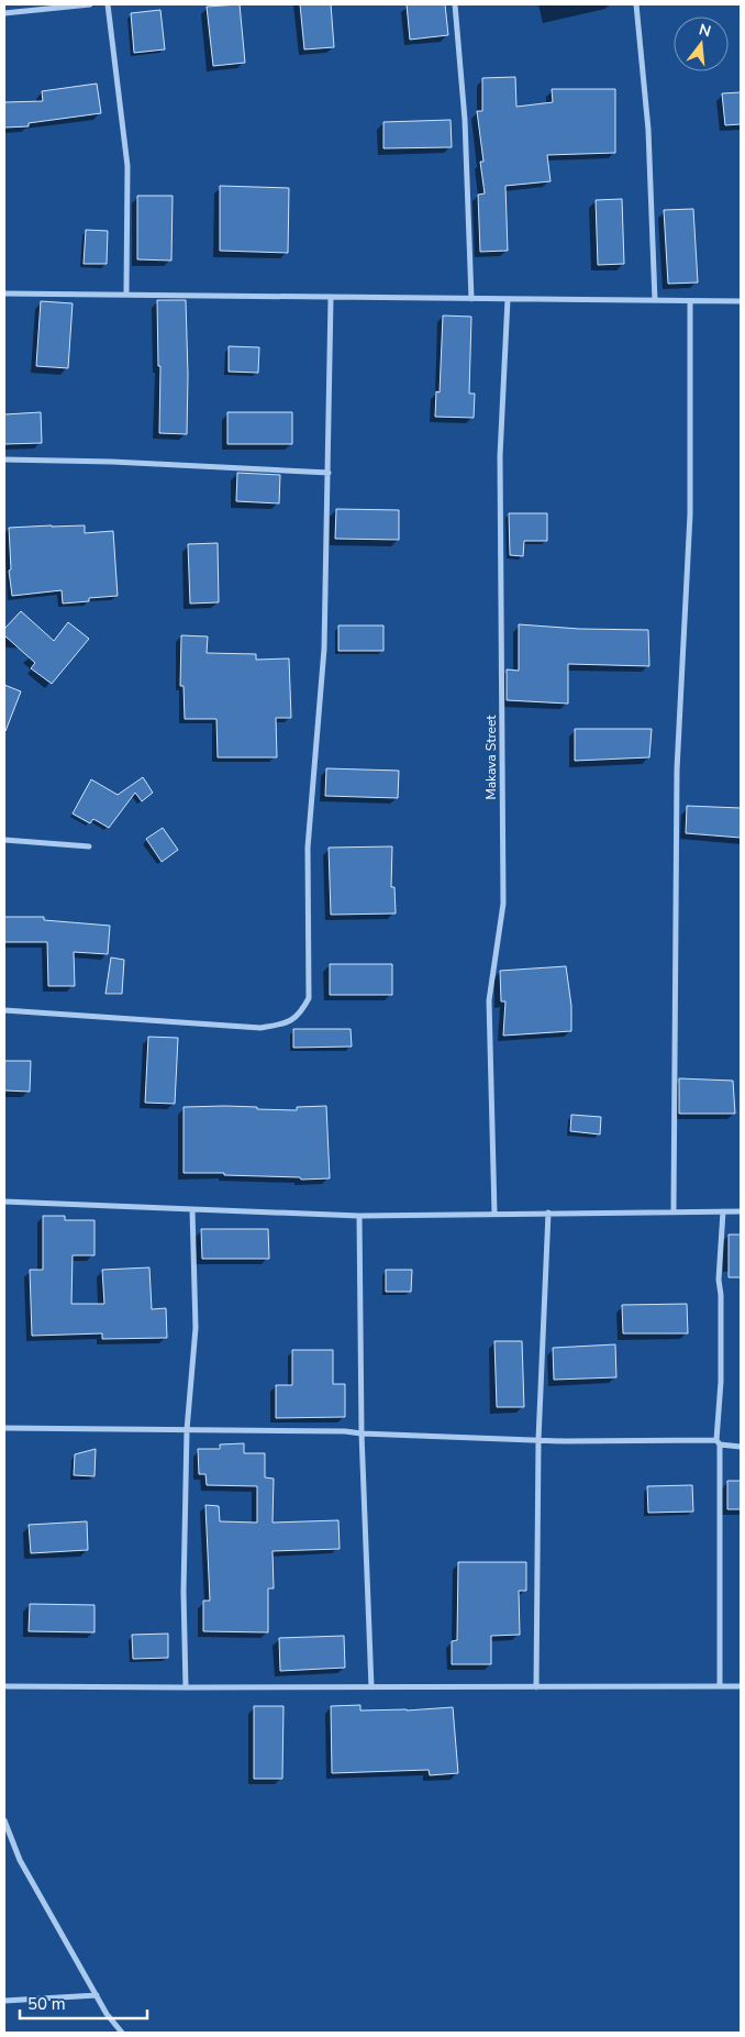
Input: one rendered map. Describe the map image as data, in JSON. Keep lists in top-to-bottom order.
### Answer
{
  "streets": {
    "street": ["Makava Street"]
  },
  "scale_bar": "50 m",
  "north": "top"
}
